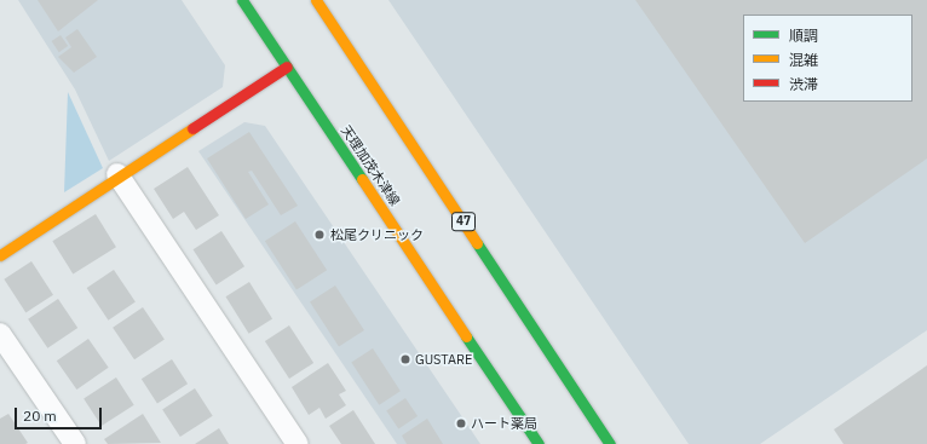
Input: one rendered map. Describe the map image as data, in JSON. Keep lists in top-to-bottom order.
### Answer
{
  "streets": {
    "main road": ["天理加茂木津線", "47"]
  },
  "places": ["松尾クリニック", "GUSTARE", "ハート薬局"],
  "legend": ["順調", "混雑", "渋滞"],
  "scale_bar": "20 m"
}
